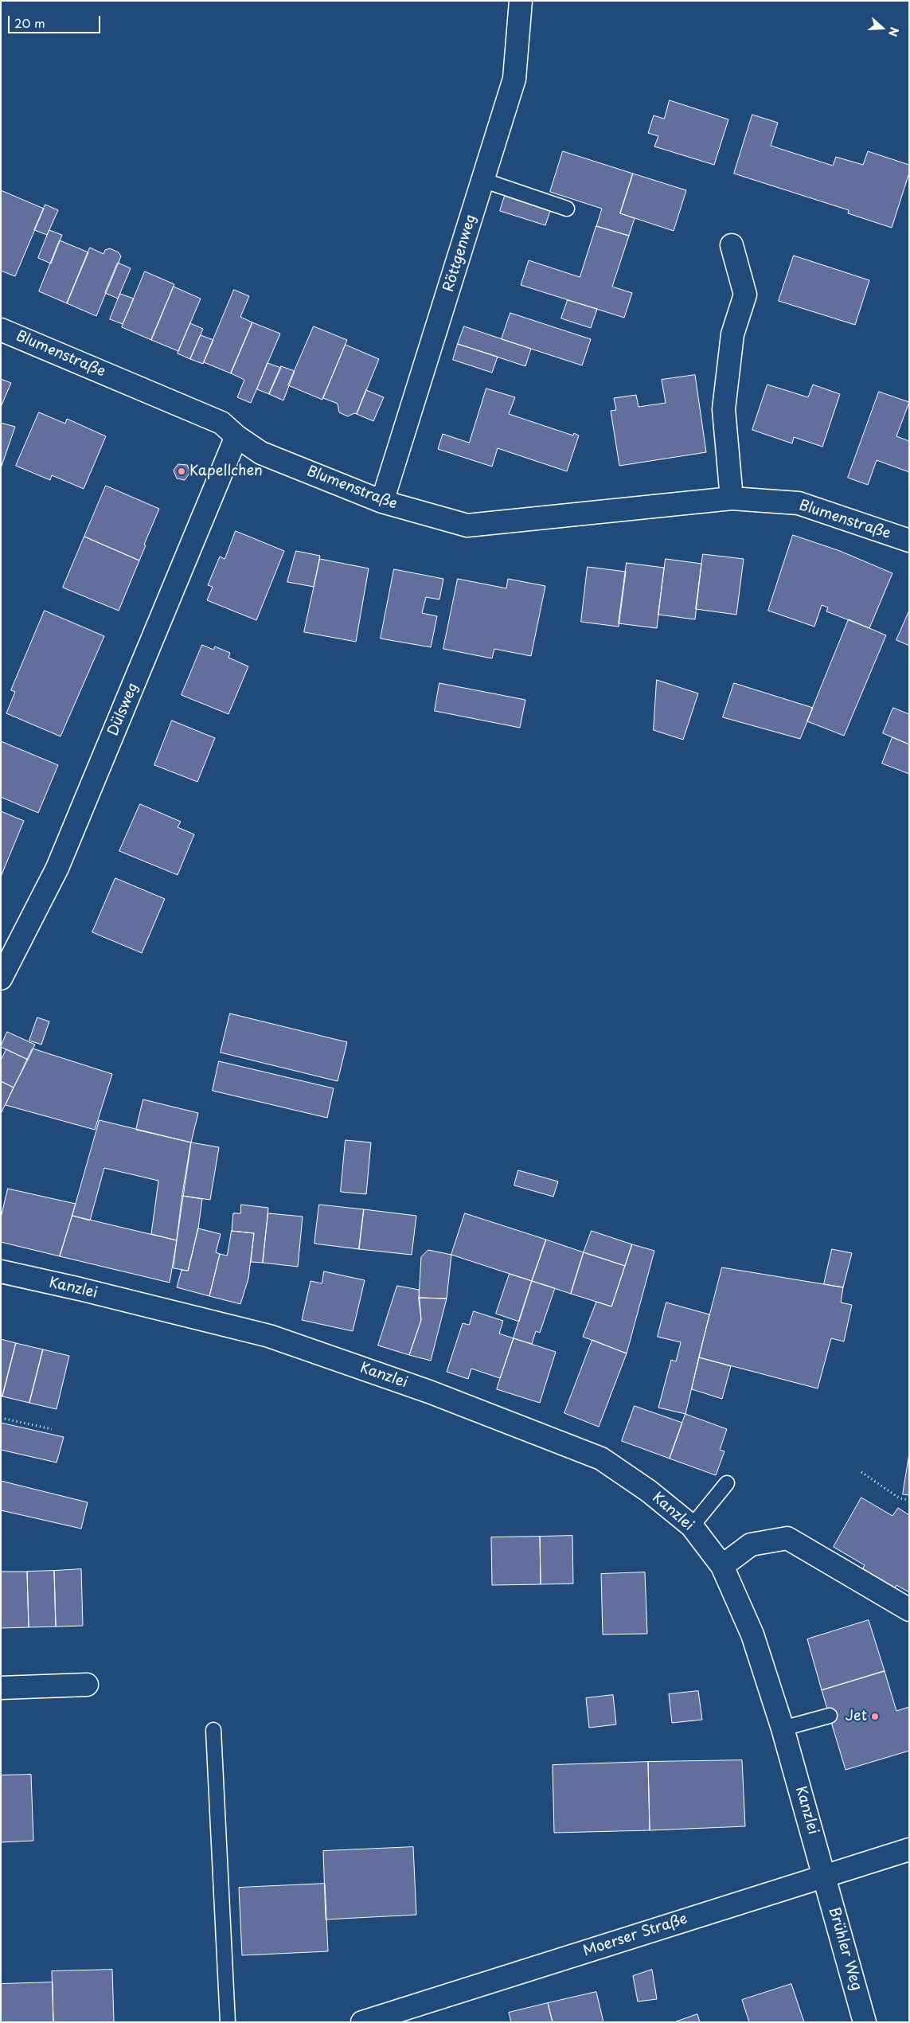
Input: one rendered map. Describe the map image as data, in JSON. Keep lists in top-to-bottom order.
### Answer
{
  "streets": {
    "street": [
      "Röttgenweg",
      "Blumenstraße",
      "Dülsweg",
      "Kanzlei",
      "Moerser Straße",
      "Brühler Weg"
    ]
  },
  "crossings": [
    ["Röttgenweg", "Blumenstraße"],
    ["Blumenstraße", "Dülsweg"],
    ["Kanzlei", "Moerser Straße"],
    ["Kanzlei", "Brühler Weg"],
    ["Moerser Straße", "Brühler Weg"]
  ],
  "places": ["Kapellchen", "Jet"],
  "scale_bar": "20 m",
  "north": "right"
}
